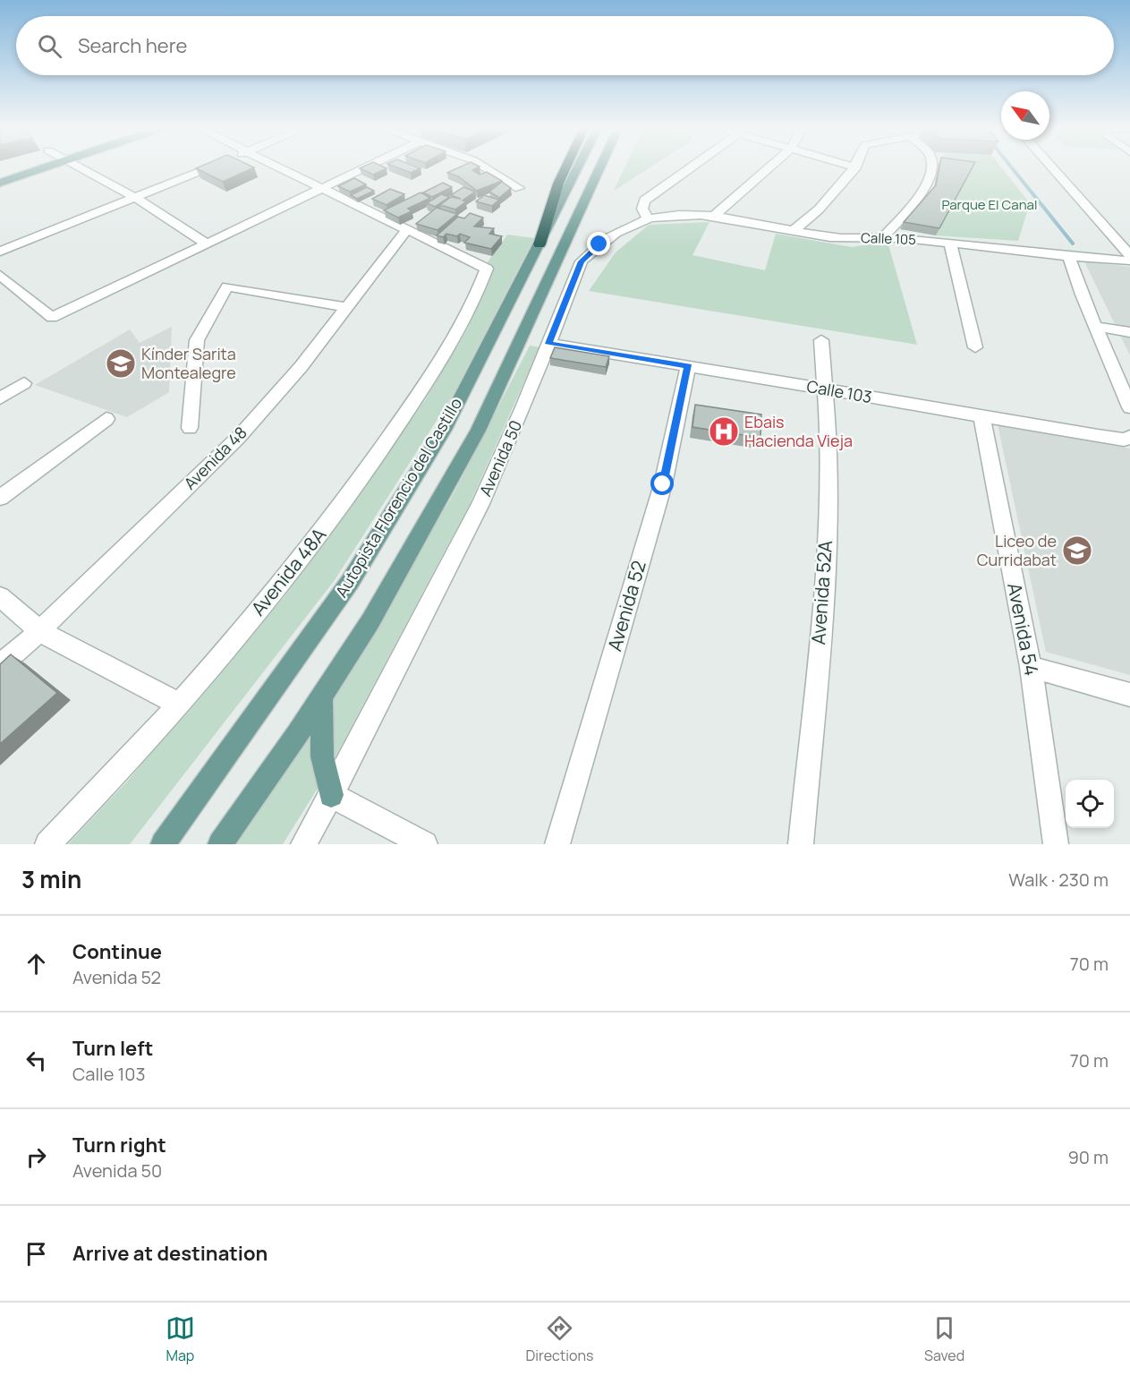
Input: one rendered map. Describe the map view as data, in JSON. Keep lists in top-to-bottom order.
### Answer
{
  "streets": {
    "main road": ["Autopista Florencio del Castillo"],
    "street": [
      "Calle 105",
      "Calle 103",
      "Avenida 48",
      "Avenida 50",
      "Avenida 48A",
      "Avenida 52A",
      "Avenida 52",
      "Avenida 54"
    ]
  },
  "crossings": [
    ["Calle 105", "Avenida 50"],
    ["Calle 103", "Avenida 50"],
    ["Calle 103", "Avenida 52A"],
    ["Calle 103", "Avenida 52"],
    ["Calle 103", "Avenida 54"],
    ["Avenida 48", "Avenida 48A"]
  ],
  "parks": ["Parque El Canal"],
  "places": {
    "school or university": ["Kínder Sarita Montealegre", "Liceo de Curridabat"],
    "hospital": ["Ebais Hacienda Vieja"]
  },
  "north": "top left",
  "page": {
    "search": "Search here",
    "heading": ["3 min", "Walk · 230 m"],
    "list": [
      ["Continue", "Avenida 52", "70 m"],
      ["Turn left", "Calle 103", "70 m"],
      ["Turn right", "Avenida 50", "90 m"],
      "Arrive at destination"
    ],
    "nav": ["Map", "Directions", "Saved"]
  }
}
